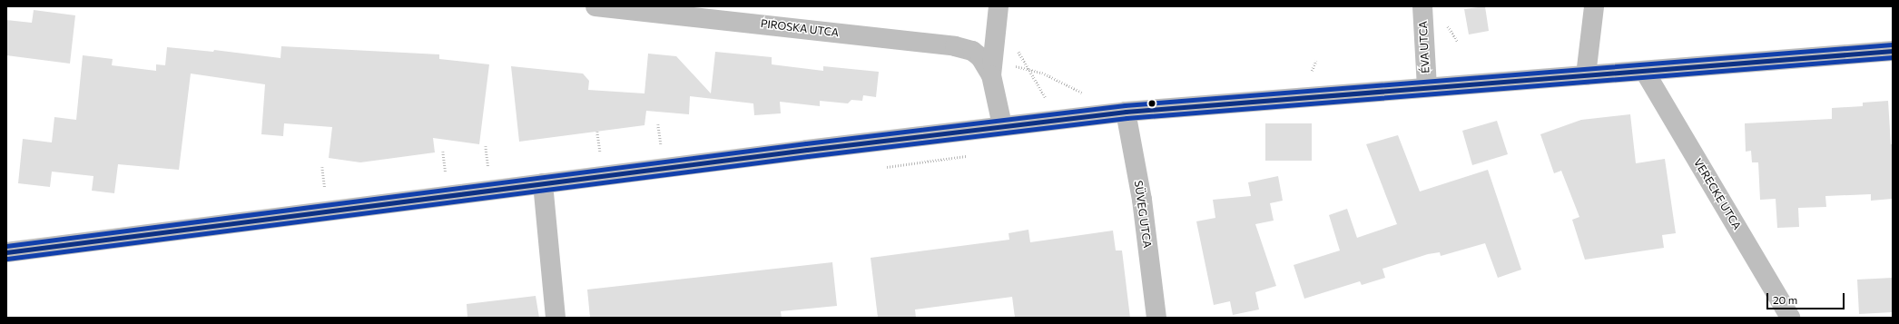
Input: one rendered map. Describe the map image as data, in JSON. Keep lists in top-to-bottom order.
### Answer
{
  "streets": {
    "street": [
      "PIROSKA UTCA",
      "ÉVA UTCA",
      "VERECKE UTCA",
      "SÜVEG UTCA"
    ]
  },
  "scale_bar": "20 m"
}
